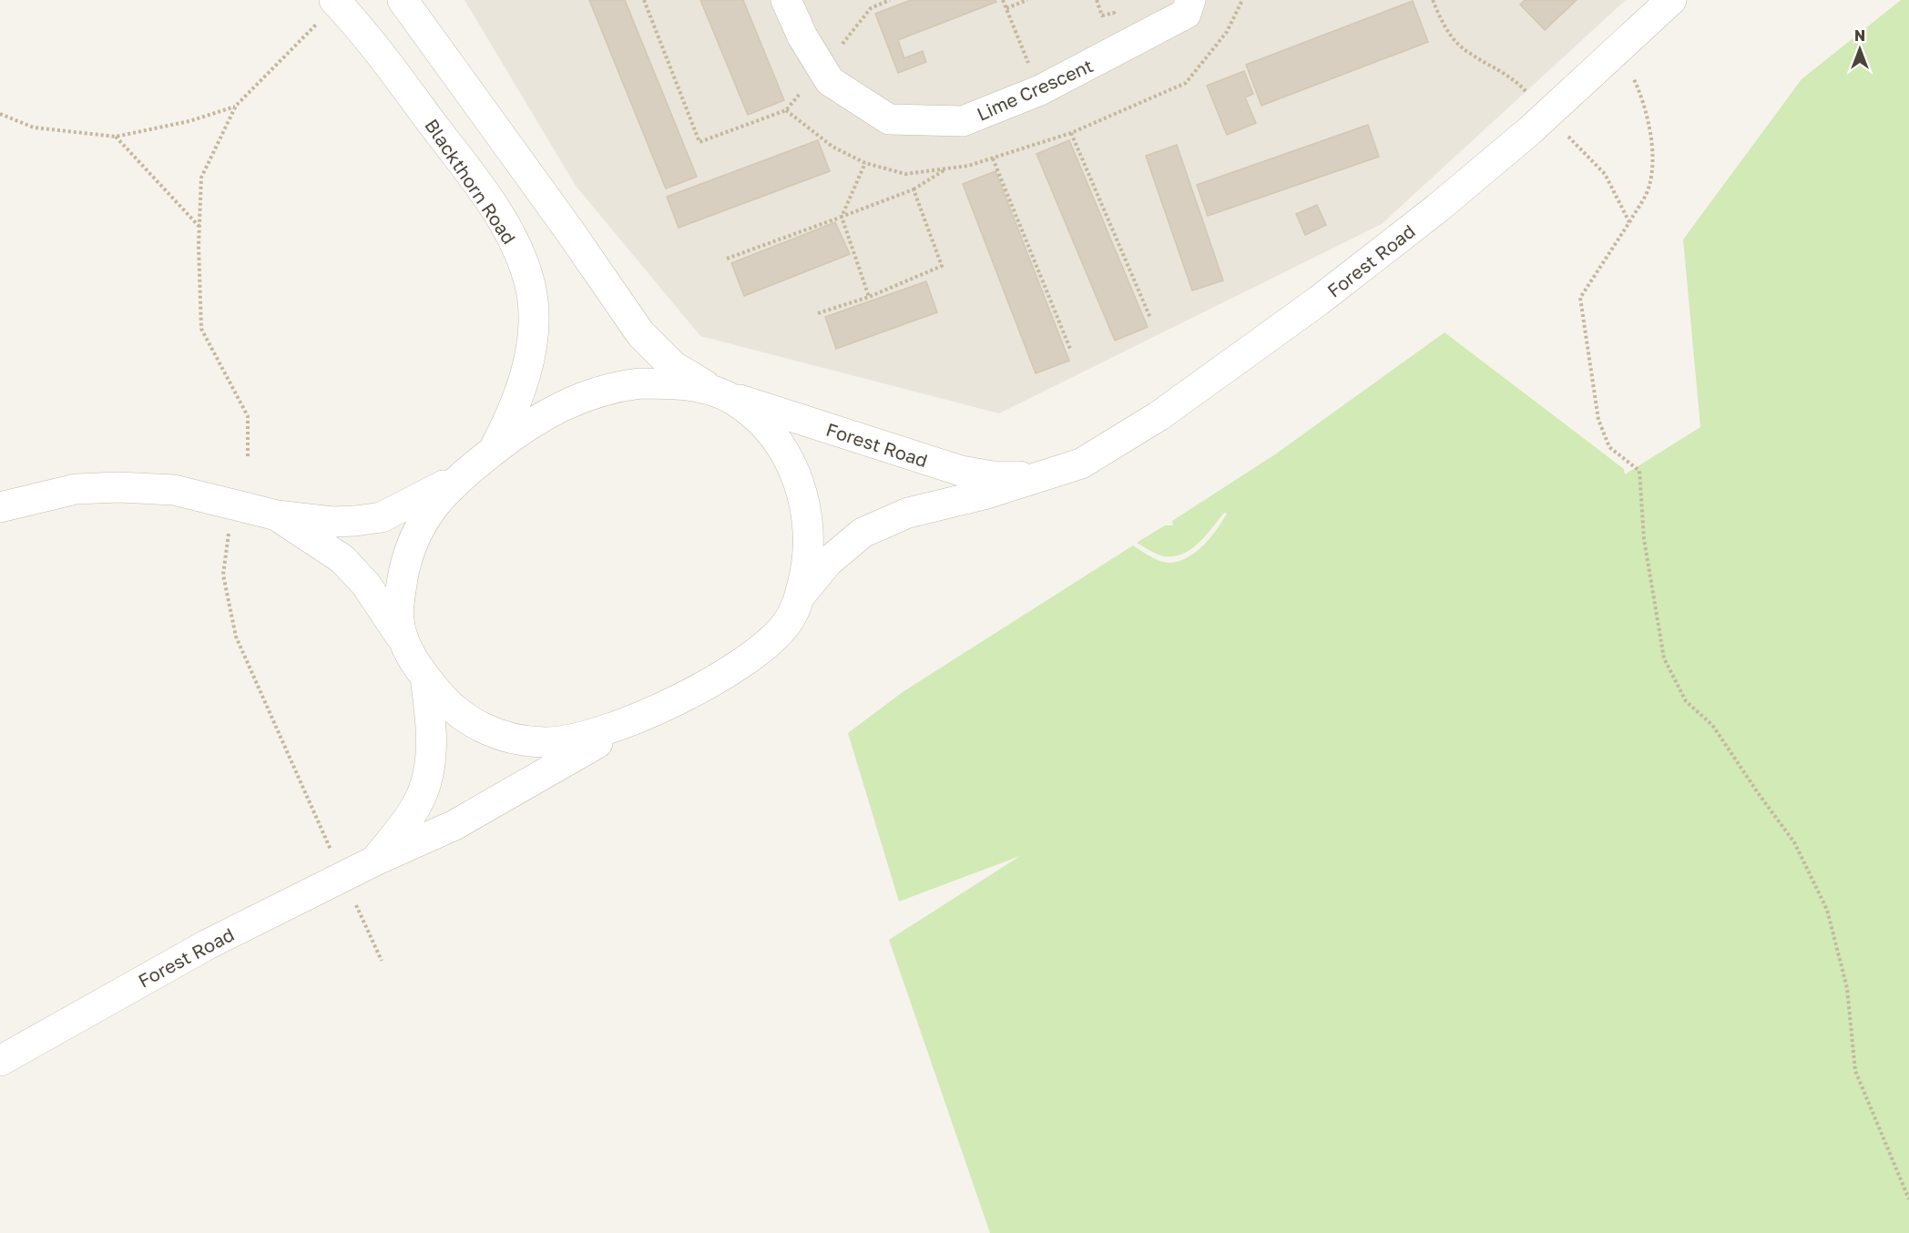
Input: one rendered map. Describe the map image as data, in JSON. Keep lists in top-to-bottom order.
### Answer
{
  "streets": {
    "street": ["Lime Crescent", "Blackthorn Road", "Forest Road"]
  },
  "north": "top"
}
